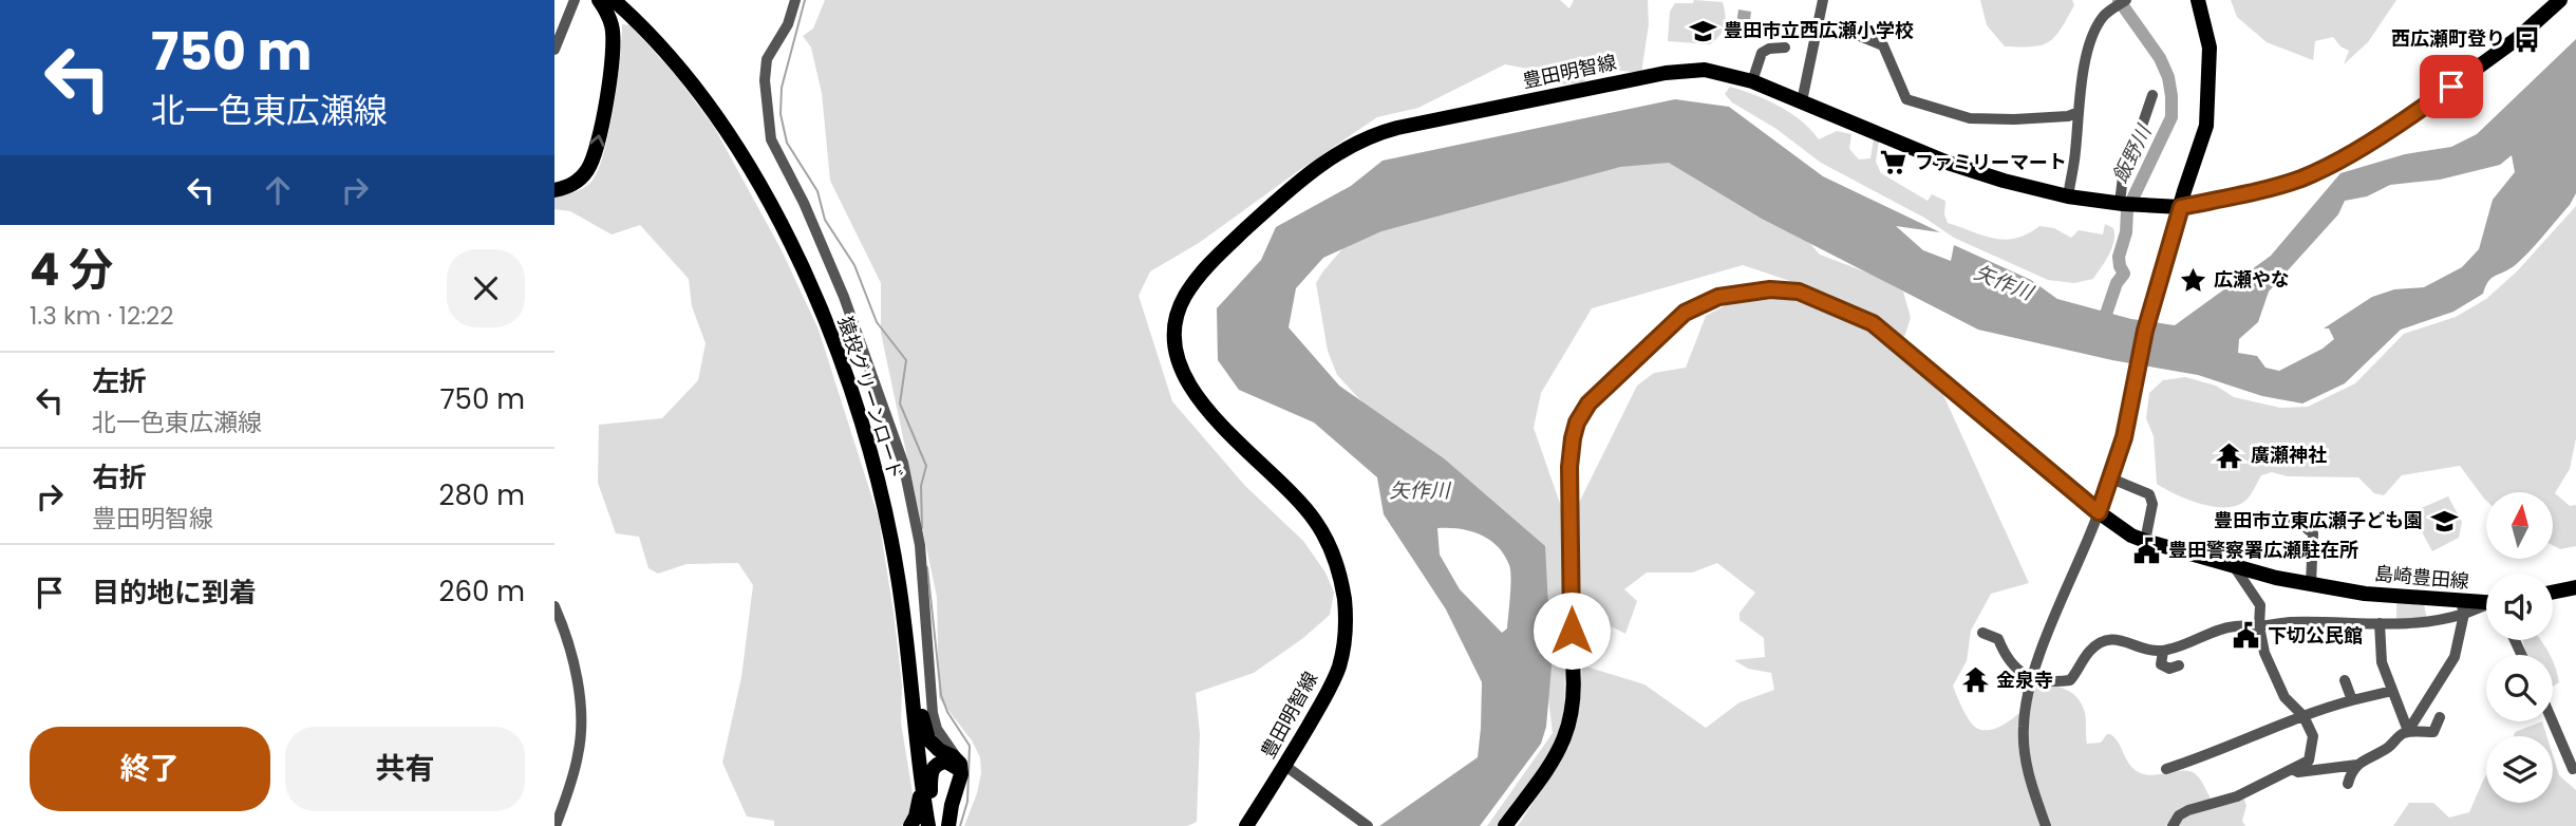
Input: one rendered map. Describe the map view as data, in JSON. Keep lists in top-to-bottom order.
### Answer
{
  "streets": {
    "main road": ["豊田明智線", "猿投グリーンロード", "島崎豊田線"]
  },
  "water": ["飯野川", "矢作川"],
  "places": {
    "school or university": ["豊田市立西広瀬小学校", "豊田市立東広瀬子ども園"],
    "bus stop": ["西広瀬町登り"],
    "supermarket": ["ファミリーマート"],
    "place": ["広瀬やな"],
    "temple": ["廣瀬神社", "金泉寺"],
    "public building": ["豊田警察署広瀬駐在所", "下切公民館"]
  },
  "north": "top",
  "page": {
    "turn": ["750 m", "北一色東広瀬線"],
    "heading": ["4 分", "1.3 km · 12:22"],
    "list": [
      {
        "name": "左折",
        "note": "北一色東広瀬線",
        "value": "750 m"
      },
      {
        "name": "右折",
        "note": "豊田明智線",
        "value": "280 m"
      },
      {
        "name": "目的地に到着",
        "value": "260 m"
      }
    ],
    "buttons": ["終了", "共有"]
  }
}
